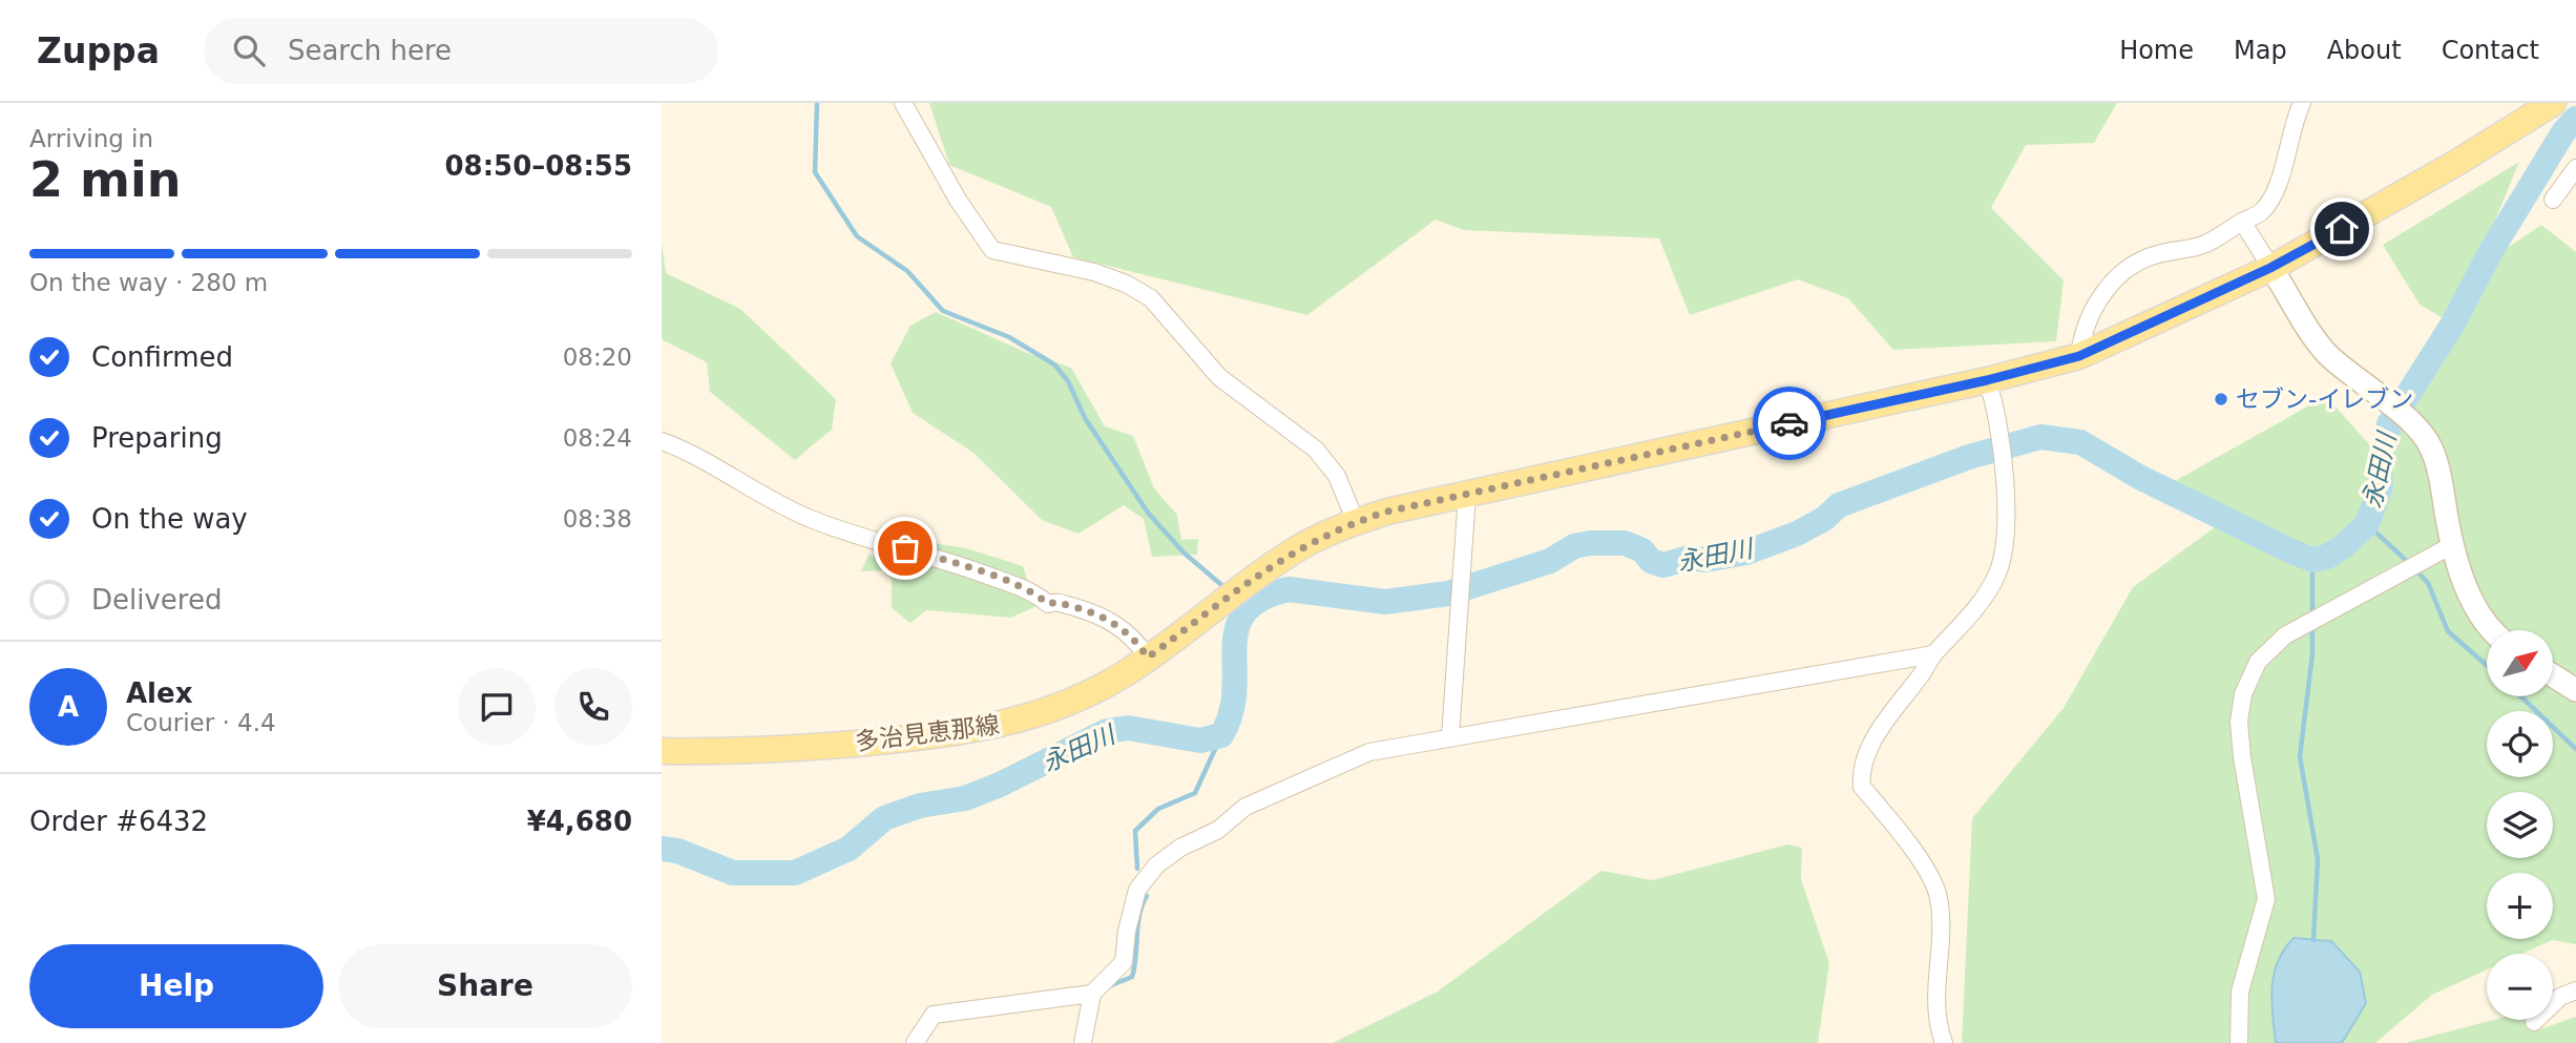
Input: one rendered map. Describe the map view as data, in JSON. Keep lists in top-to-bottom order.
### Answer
{
  "streets": {
    "main road": ["多治見恵那線"]
  },
  "water": ["永田川"],
  "places": ["セブン-イレブン"],
  "north": "top right",
  "page": {
    "header": "Zuppa",
    "search": "Search here",
    "nav": [
      "Home",
      "Map",
      "About",
      "Contact"
    ],
    "heading": ["2 min", "Arriving in", "08:50–08:55"],
    "panel": [
      "Alex",
      "Courier · 4.4",
      "Order #6432",
      "¥4,680"
    ],
    "bar": "On the way · 280 m",
    "list": [
      ["Confirmed", "08:20"],
      ["Preparing", "08:24"],
      ["On the way", "08:38"],
      "Delivered"
    ],
    "map_buttons": ["+", "−"],
    "round": "A",
    "buttons": ["Help", "Share"]
  }
}
